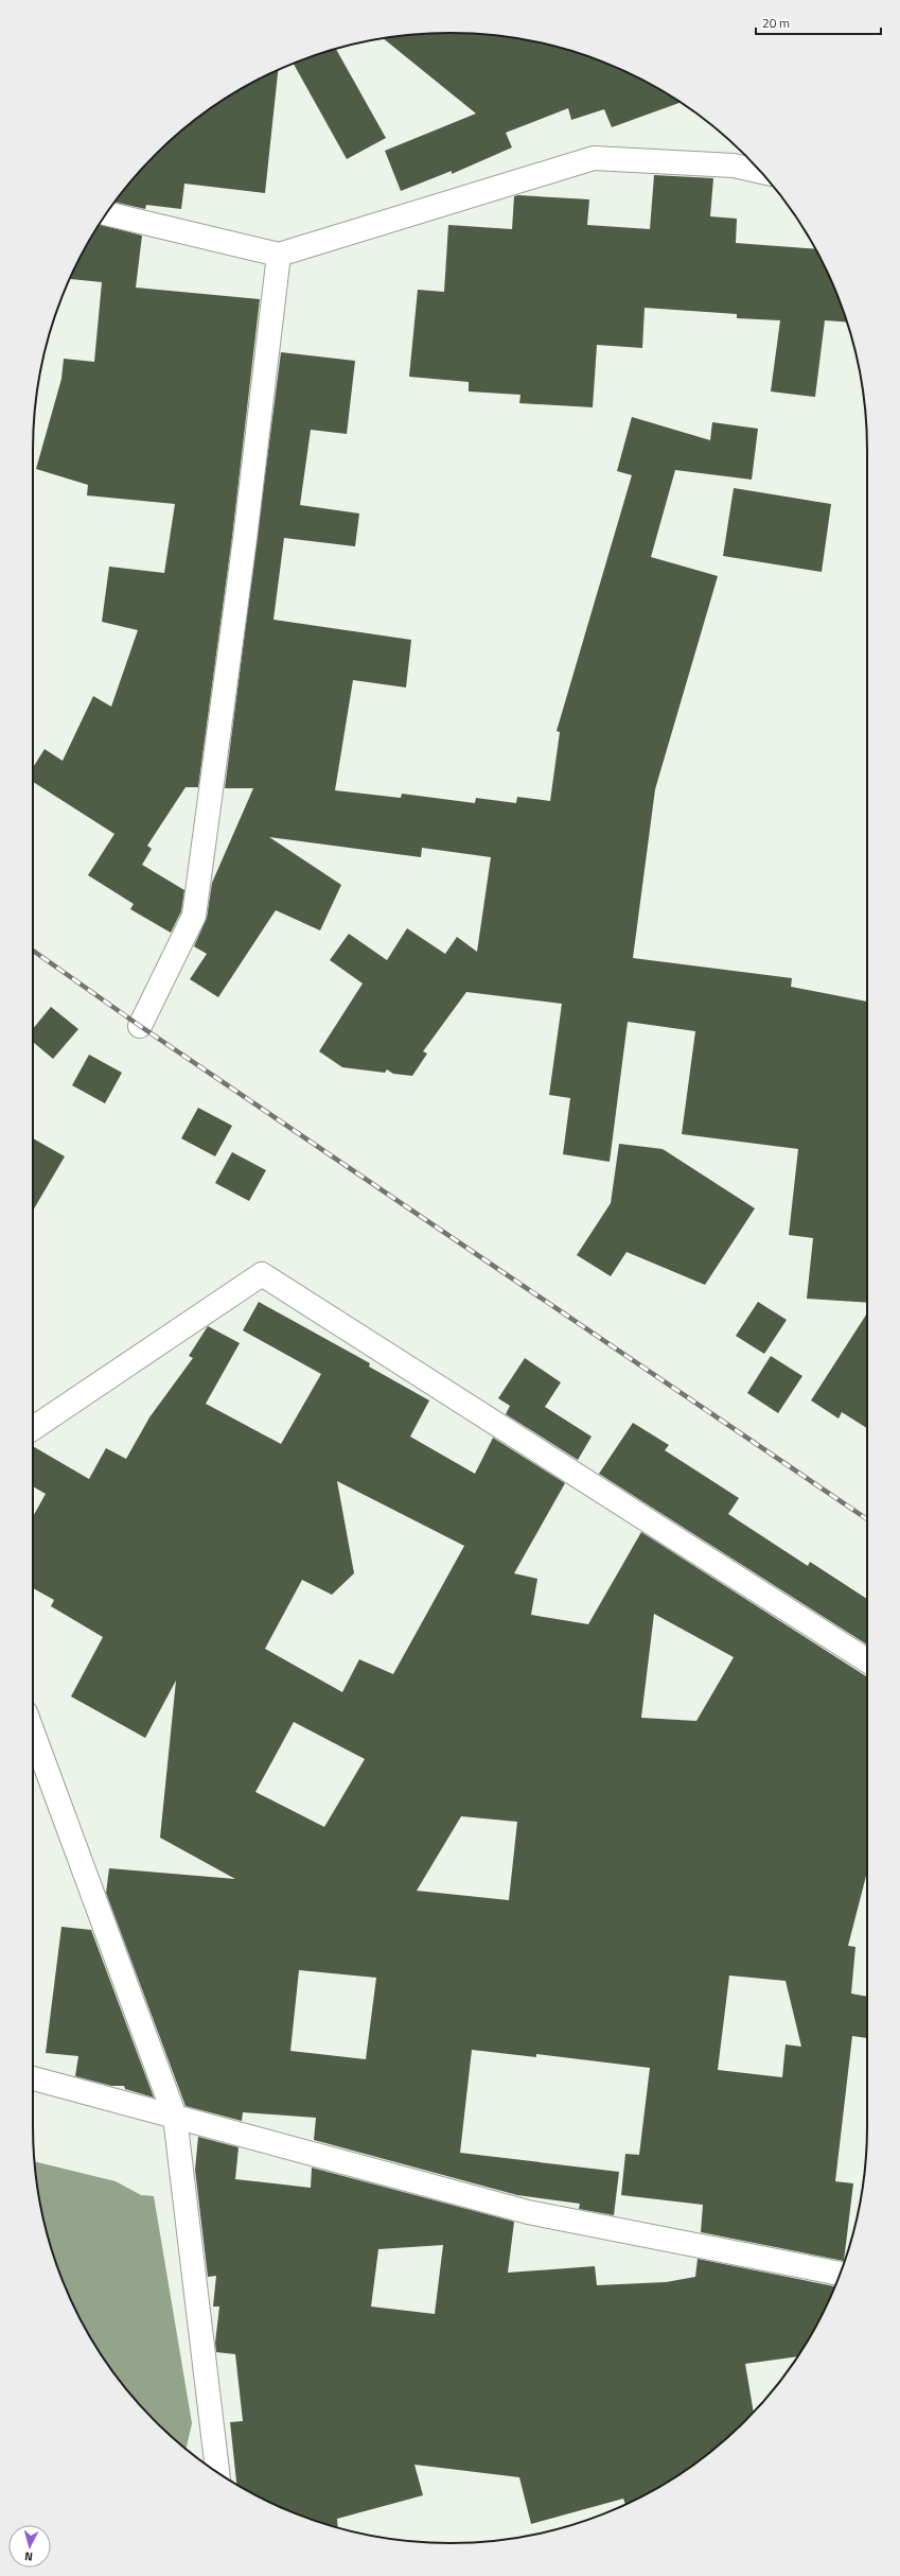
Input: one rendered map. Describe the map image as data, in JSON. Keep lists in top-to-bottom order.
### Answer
{
  "scale_bar": "20 m",
  "north": "bottom"
}
